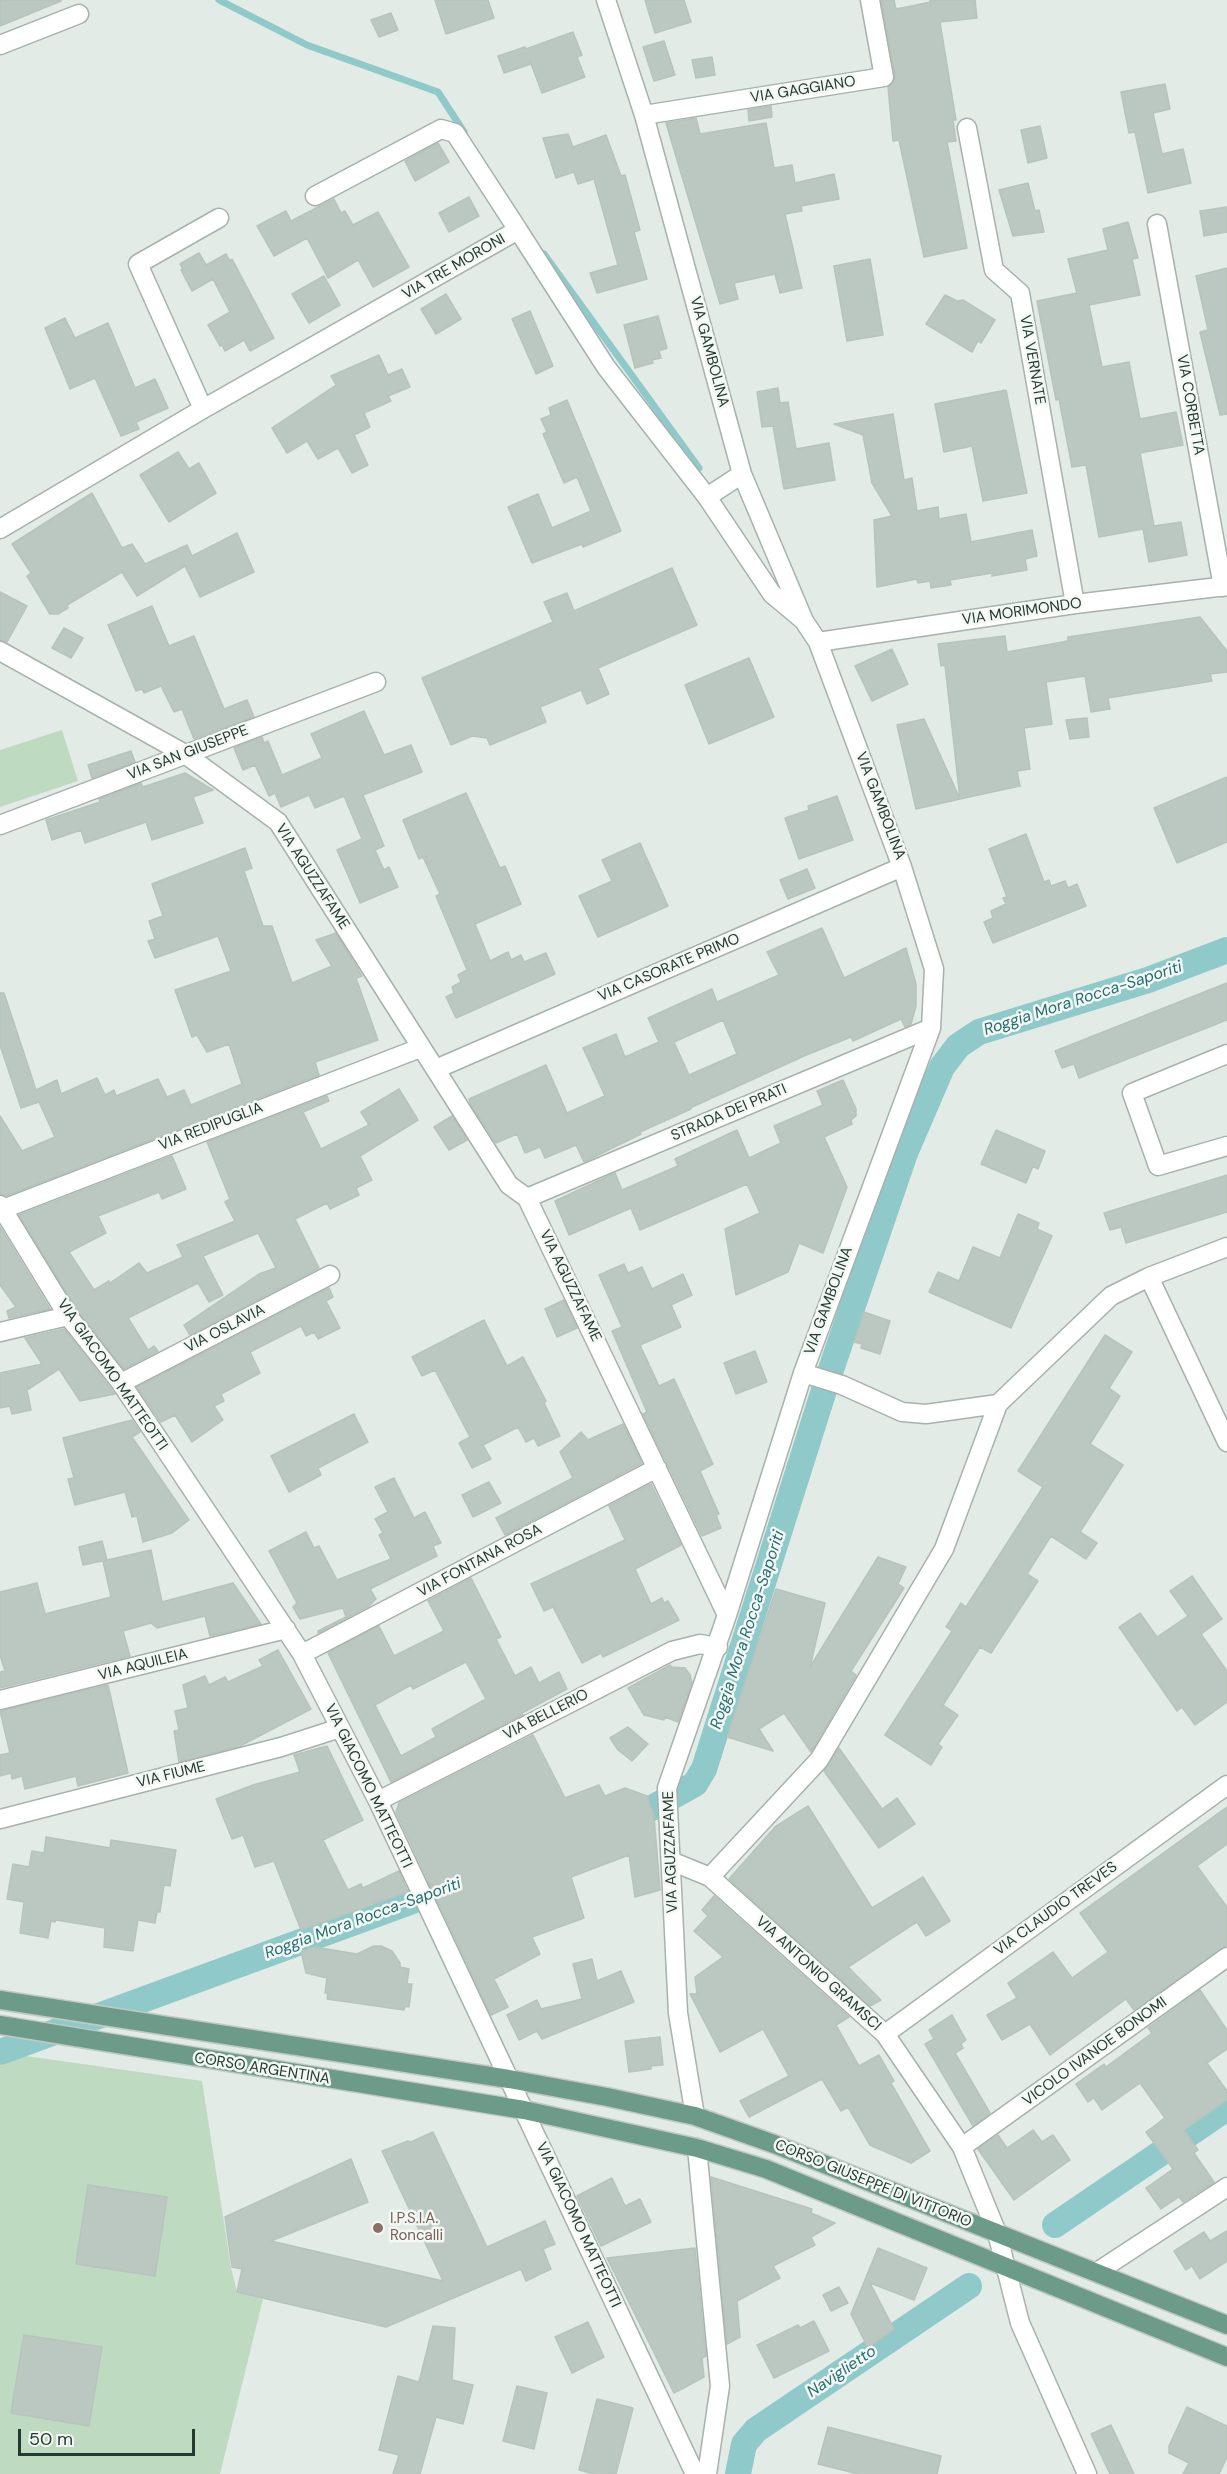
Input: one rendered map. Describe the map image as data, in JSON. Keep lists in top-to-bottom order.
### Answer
{
  "streets": {
    "main road": ["CORSO ARGENTINA", "CORSO GIUSEPPE DI VITTORIO"],
    "street": [
      "VIA GAGGIANO",
      "VIA TRE MORONI",
      "VIA GAMBOLINA",
      "VIA VERNATE",
      "VIA CORBETTA",
      "VIA MORIMONDO",
      "VIA SAN GIUSEPPE",
      "VIA AGUZZAFAME",
      "VIA CASORATE PRIMO",
      "STRADA DEI PRATI",
      "VIA REDIPUGLIA",
      "VIA OSLAVIA",
      "VIA GIACOMO MATTEOTTI",
      "VIA FONTANA ROSA",
      "VIA AQUILEIA",
      "VIA BELLERIO",
      "VIA FIUME",
      "VIA CLAUDIO TREVES",
      "VIA ANTONIO GRAMSCI",
      "VICOLO IVANOE BONOMI"
    ]
  },
  "crossings": [
    ["VIA GAGGIANO", "VIA GAMBOLINA"],
    ["VIA TRE MORONI", "VIA GAMBOLINA"],
    ["VIA GAMBOLINA", "VIA MORIMONDO"],
    ["VIA GAMBOLINA", "VIA AGUZZAFAME"],
    ["VIA GAMBOLINA", "VIA CASORATE PRIMO"],
    ["VIA GAMBOLINA", "STRADA DEI PRATI"],
    ["VIA VERNATE", "VIA MORIMONDO"],
    ["VIA CORBETTA", "VIA MORIMONDO"],
    ["VIA SAN GIUSEPPE", "VIA AGUZZAFAME"],
    ["VIA AGUZZAFAME", "VIA CASORATE PRIMO"],
    ["VIA AGUZZAFAME", "STRADA DEI PRATI"],
    ["VIA AGUZZAFAME", "VIA REDIPUGLIA"],
    ["VIA AGUZZAFAME", "VIA FONTANA ROSA"],
    ["VIA AGUZZAFAME", "VIA BELLERIO"],
    ["VIA AGUZZAFAME", "VIA ANTONIO GRAMSCI"],
    ["VIA AGUZZAFAME", "CORSO GIUSEPPE DI VITTORIO"],
    ["VIA REDIPUGLIA", "VIA GIACOMO MATTEOTTI"],
    ["VIA OSLAVIA", "VIA GIACOMO MATTEOTTI"],
    ["VIA GIACOMO MATTEOTTI", "VIA FONTANA ROSA"],
    ["VIA GIACOMO MATTEOTTI", "VIA AQUILEIA"],
    ["VIA GIACOMO MATTEOTTI", "VIA BELLERIO"],
    ["VIA GIACOMO MATTEOTTI", "VIA FIUME"],
    ["VIA GIACOMO MATTEOTTI", "CORSO ARGENTINA"],
    ["VIA GIACOMO MATTEOTTI", "CORSO GIUSEPPE DI VITTORIO"],
    ["VIA CLAUDIO TREVES", "VIA ANTONIO GRAMSCI"],
    ["VIA ANTONIO GRAMSCI", "VICOLO IVANOE BONOMI"],
    ["VIA ANTONIO GRAMSCI", "CORSO GIUSEPPE DI VITTORIO"],
    ["CORSO ARGENTINA", "CORSO GIUSEPPE DI VITTORIO"]
  ],
  "water": ["Roggia Mora Rocca-Saporiti", "Naviglietto"],
  "places": ["I.P.S.I.A. Roncalli"],
  "scale_bar": "50 m"
}
